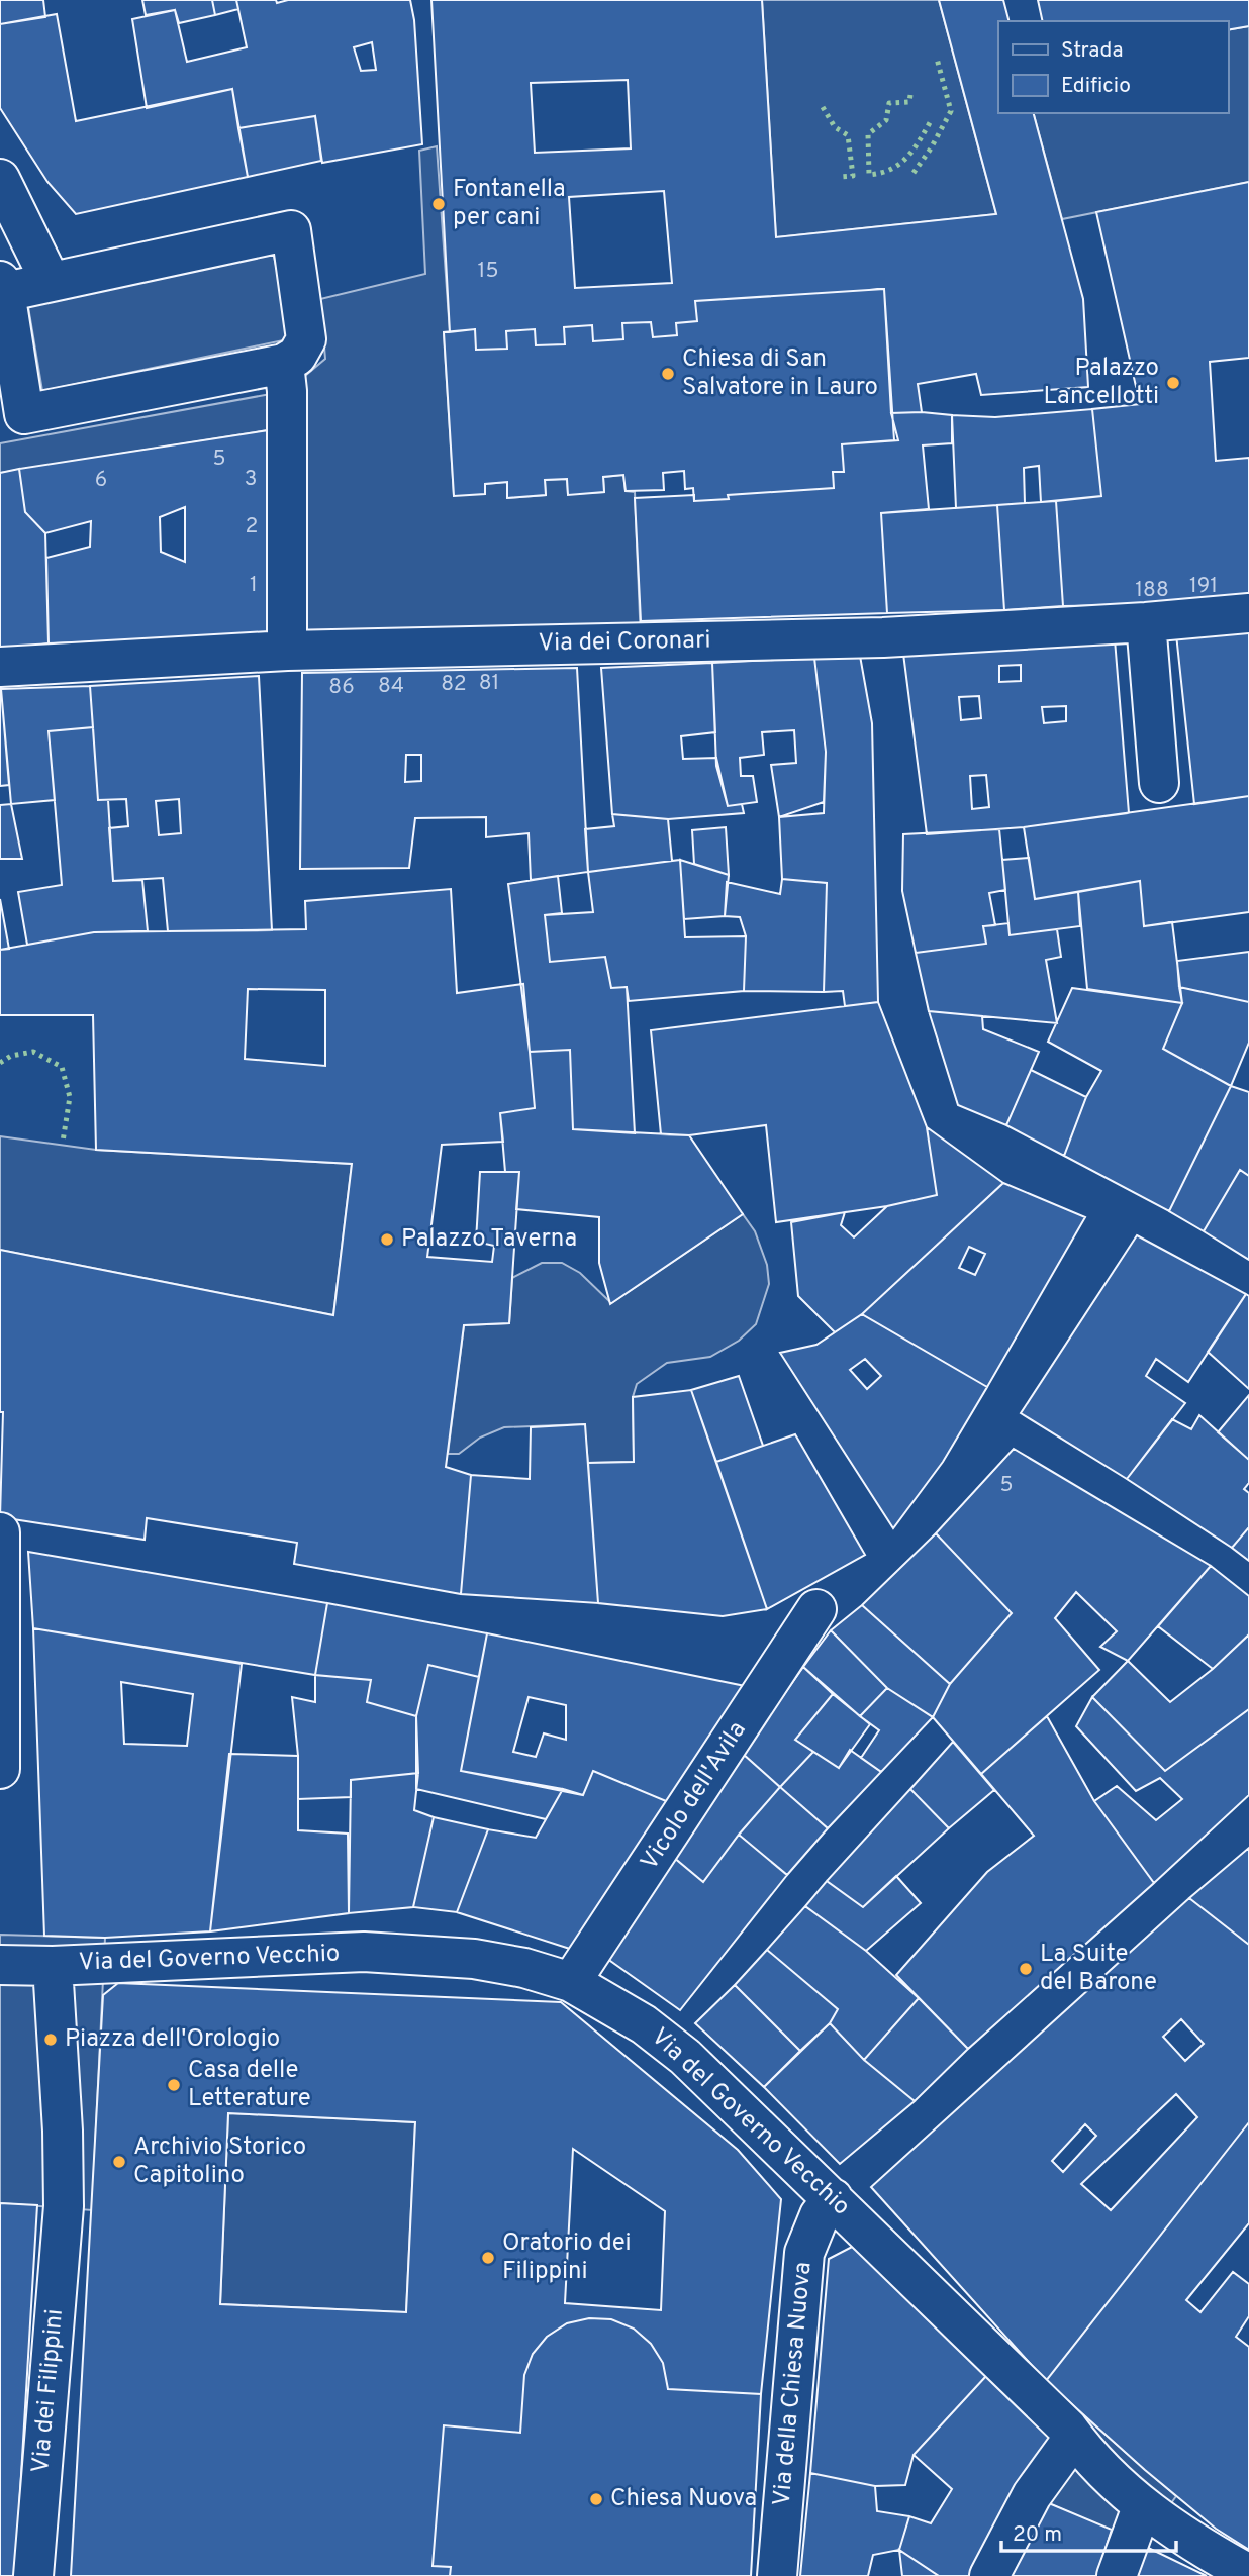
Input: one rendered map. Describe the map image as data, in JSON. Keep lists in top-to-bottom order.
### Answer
{
  "streets": {
    "street": [
      "Via dei Coronari",
      "Vicolo dell'Avila",
      "Via del Governo Vecchio",
      "Via della Chiesa Nuova",
      "Via dei Filippini"
    ]
  },
  "crossings": [
    ["Vicolo dell'Avila", "Via del Governo Vecchio"],
    ["Via del Governo Vecchio", "Via della Chiesa Nuova"],
    ["Via del Governo Vecchio", "Via dei Filippini"]
  ],
  "places": [
    "Fontanella per cani",
    "Chiesa di San Salvatore in Lauro",
    "Palazzo Lancellotti",
    "Palazzo Taverna",
    "La Suite del Barone",
    "Piazza dell'Orologio",
    "Casa delle Letterature",
    "Archivio Storico Capitolino",
    "Oratorio dei Filippini",
    "Chiesa Nuova"
  ],
  "house_numbers": [
    "15",
    "5",
    "3",
    "6",
    "2",
    "1",
    "191",
    "188",
    "81",
    "82",
    "84",
    "86",
    "5"
  ],
  "legend": ["Strada", "Edificio"],
  "scale_bar": "20 m"
}
